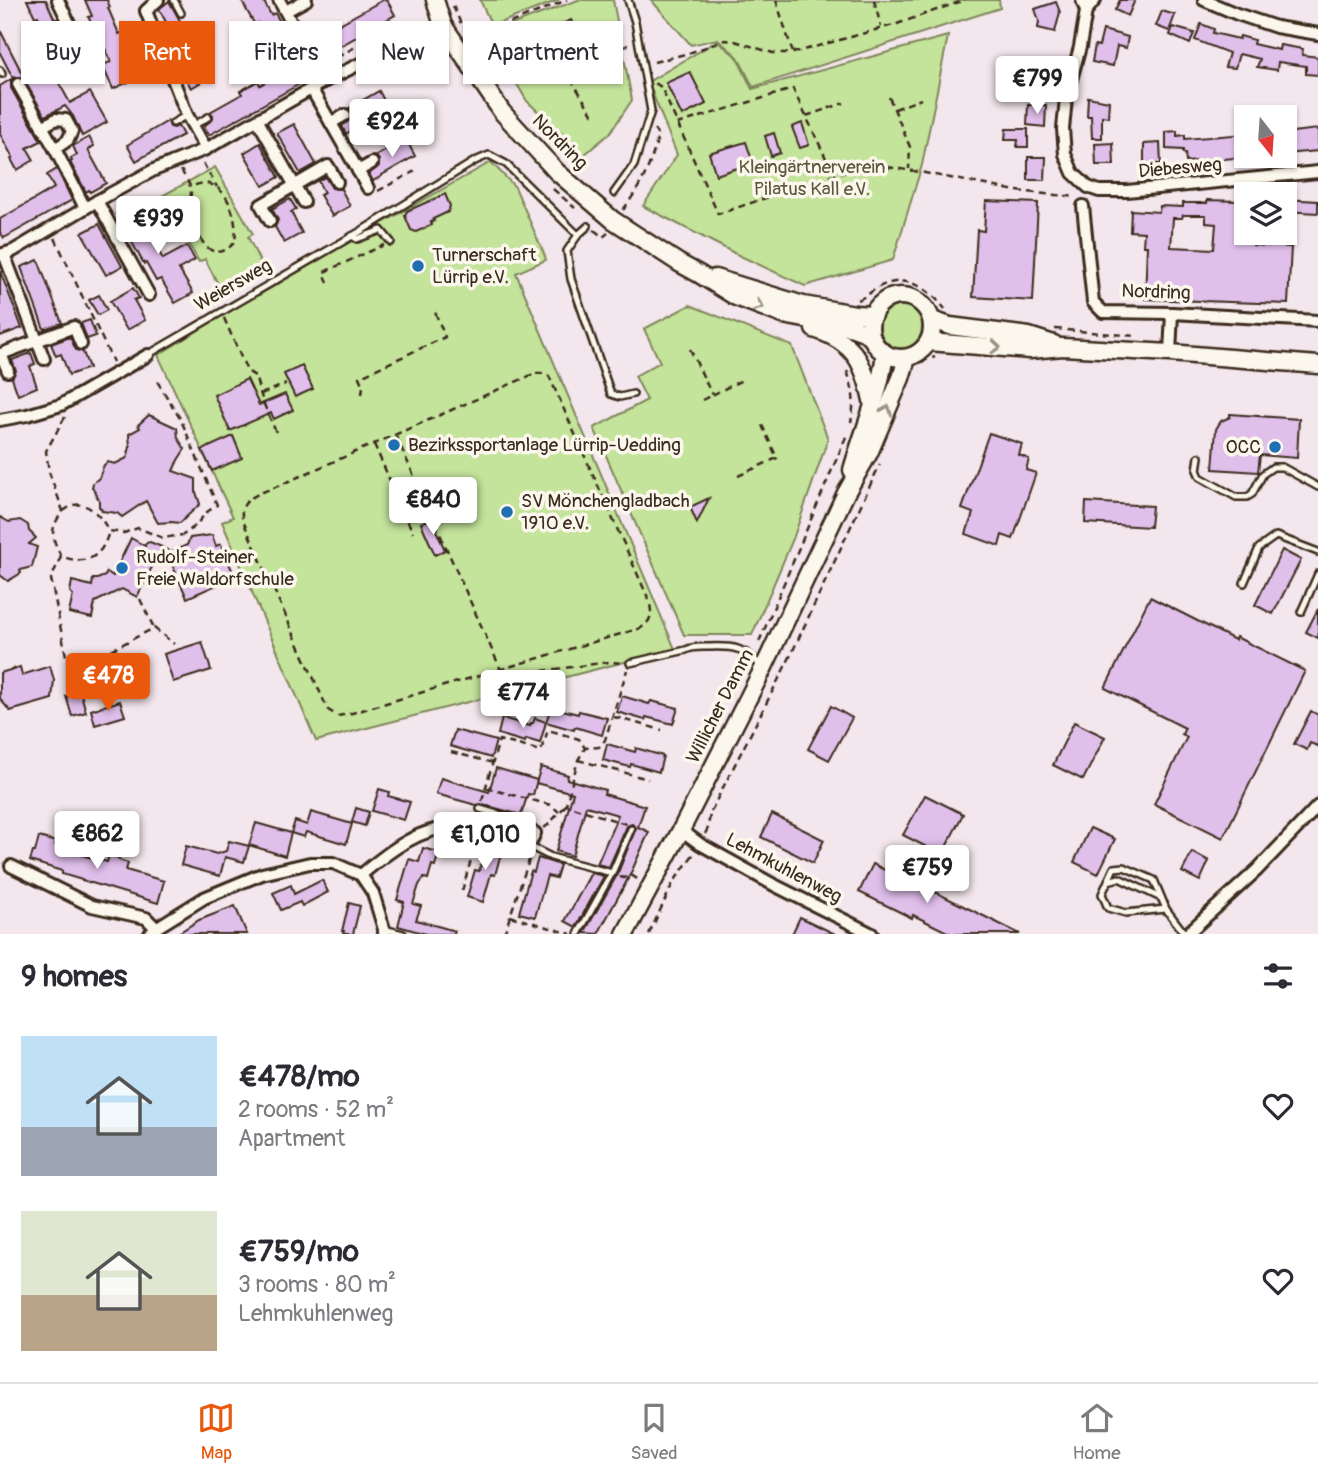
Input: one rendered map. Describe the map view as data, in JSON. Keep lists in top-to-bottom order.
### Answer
{
  "streets": {
    "main road": ["Nordring", "Willicher Damm"],
    "street": ["Diebesweg", "Weiersweg", "Lehmkuhlenweg"]
  },
  "crossings": [
    ["Nordring", "Diebesweg"],
    ["Nordring", "Willicher Damm"],
    ["Willicher Damm", "Lehmkuhlenweg"]
  ],
  "parks": ["Kleingärtnerverein Pilatus Kall e.V."],
  "places": [
    "Turnerschaft Lürrip e.V.",
    "Bezirkssportanlage Lürrip-Uedding",
    "OCC",
    "SV Mönchengladbach 1910 e.V.",
    "Rudolf-Steiner Freie Waldorfschule"
  ],
  "north": "bottom",
  "page": {
    "chip": [
      "Buy",
      "Rent",
      "Filters",
      "New",
      "Apartment"
    ],
    "price": [
      "€799",
      "€924",
      "€939",
      "€840",
      "€478",
      "€774",
      "€862",
      "€1,010",
      "€759"
    ],
    "heading": "9 homes",
    "list": [
      {
        "name": "€478/mo",
        "note": "2 rooms · 52 m² · Apartment"
      },
      {
        "name": "€759/mo",
        "note": "3 rooms · 80 m² · Lehmkuhlenweg"
      }
    ],
    "tabs": ["Map", "Saved", "Home"]
  }
}
